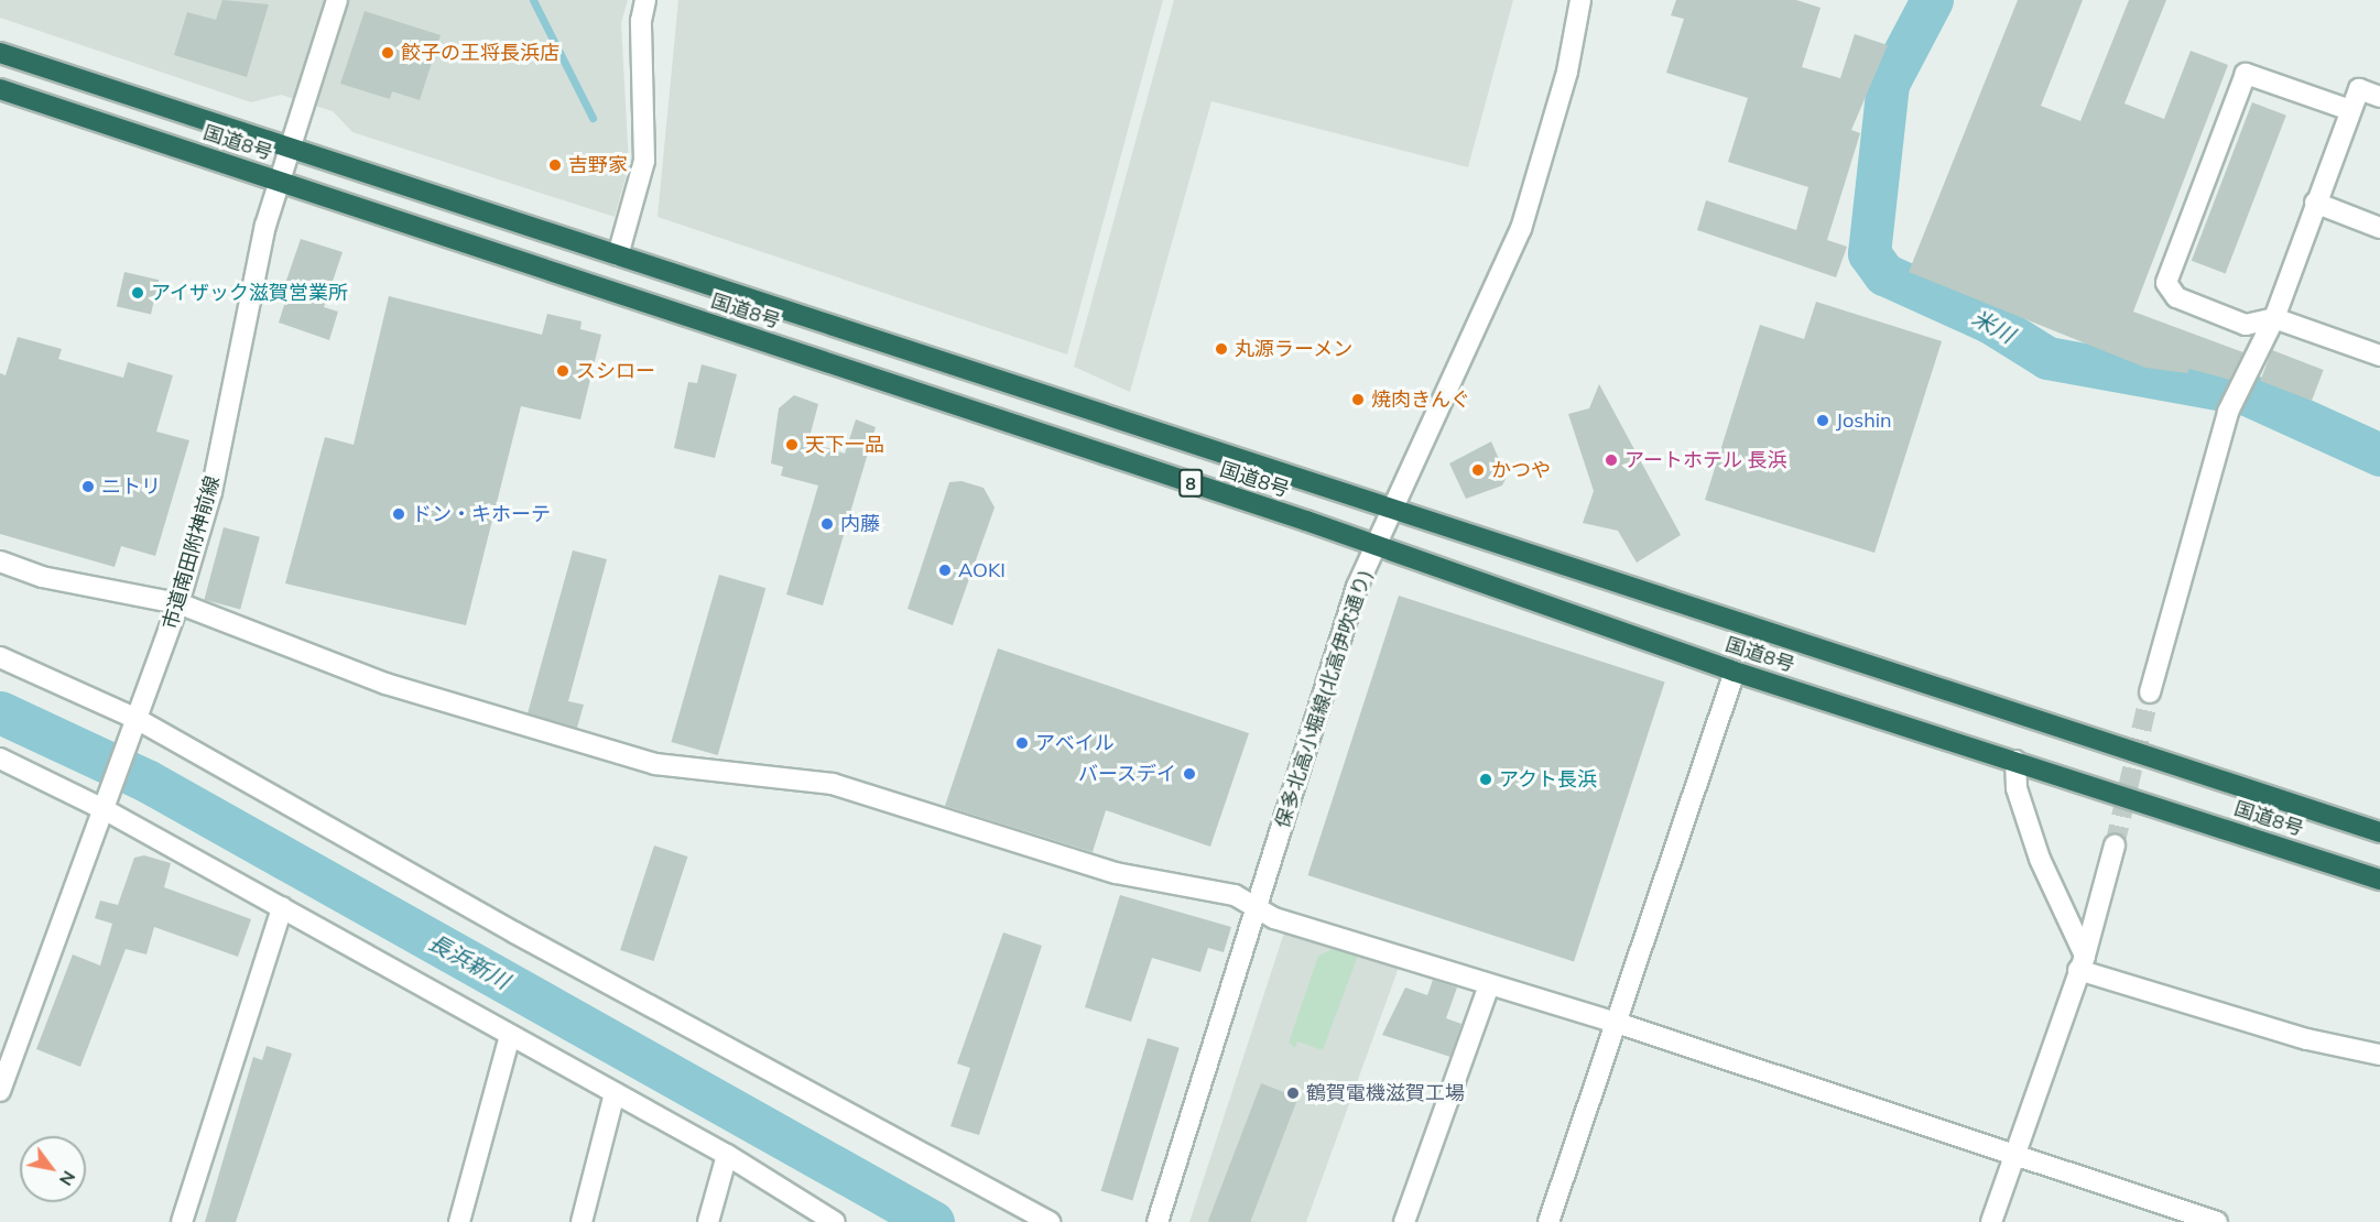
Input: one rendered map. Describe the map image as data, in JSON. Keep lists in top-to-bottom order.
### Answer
{
  "streets": {
    "highway": ["国道8号", "8"],
    "street": ["市道南田附神前線", "保多北高小堀線(北高伊吹通り)"]
  },
  "crossings": [
    ["国道8号", "市道南田附神前線"],
    ["国道8号", "保多北高小堀線(北高伊吹通り)"]
  ],
  "water": ["米川", "長浜新川"],
  "places": [
    "餃子の王将長浜店",
    "吉野家",
    "アイザック滋賀営業所",
    "丸源ラーメン",
    "スシロー",
    "焼肉きんぐ",
    "Joshin",
    "天下一品",
    "アートホテル 長浜",
    "かつや",
    "ニトリ",
    "ドン・キホーテ",
    "内藤",
    "AOKI",
    "アベイル",
    "バースデイ",
    "アクト長浜",
    "鶴賀電機滋賀工場"
  ],
  "north": "bottom right"
}
